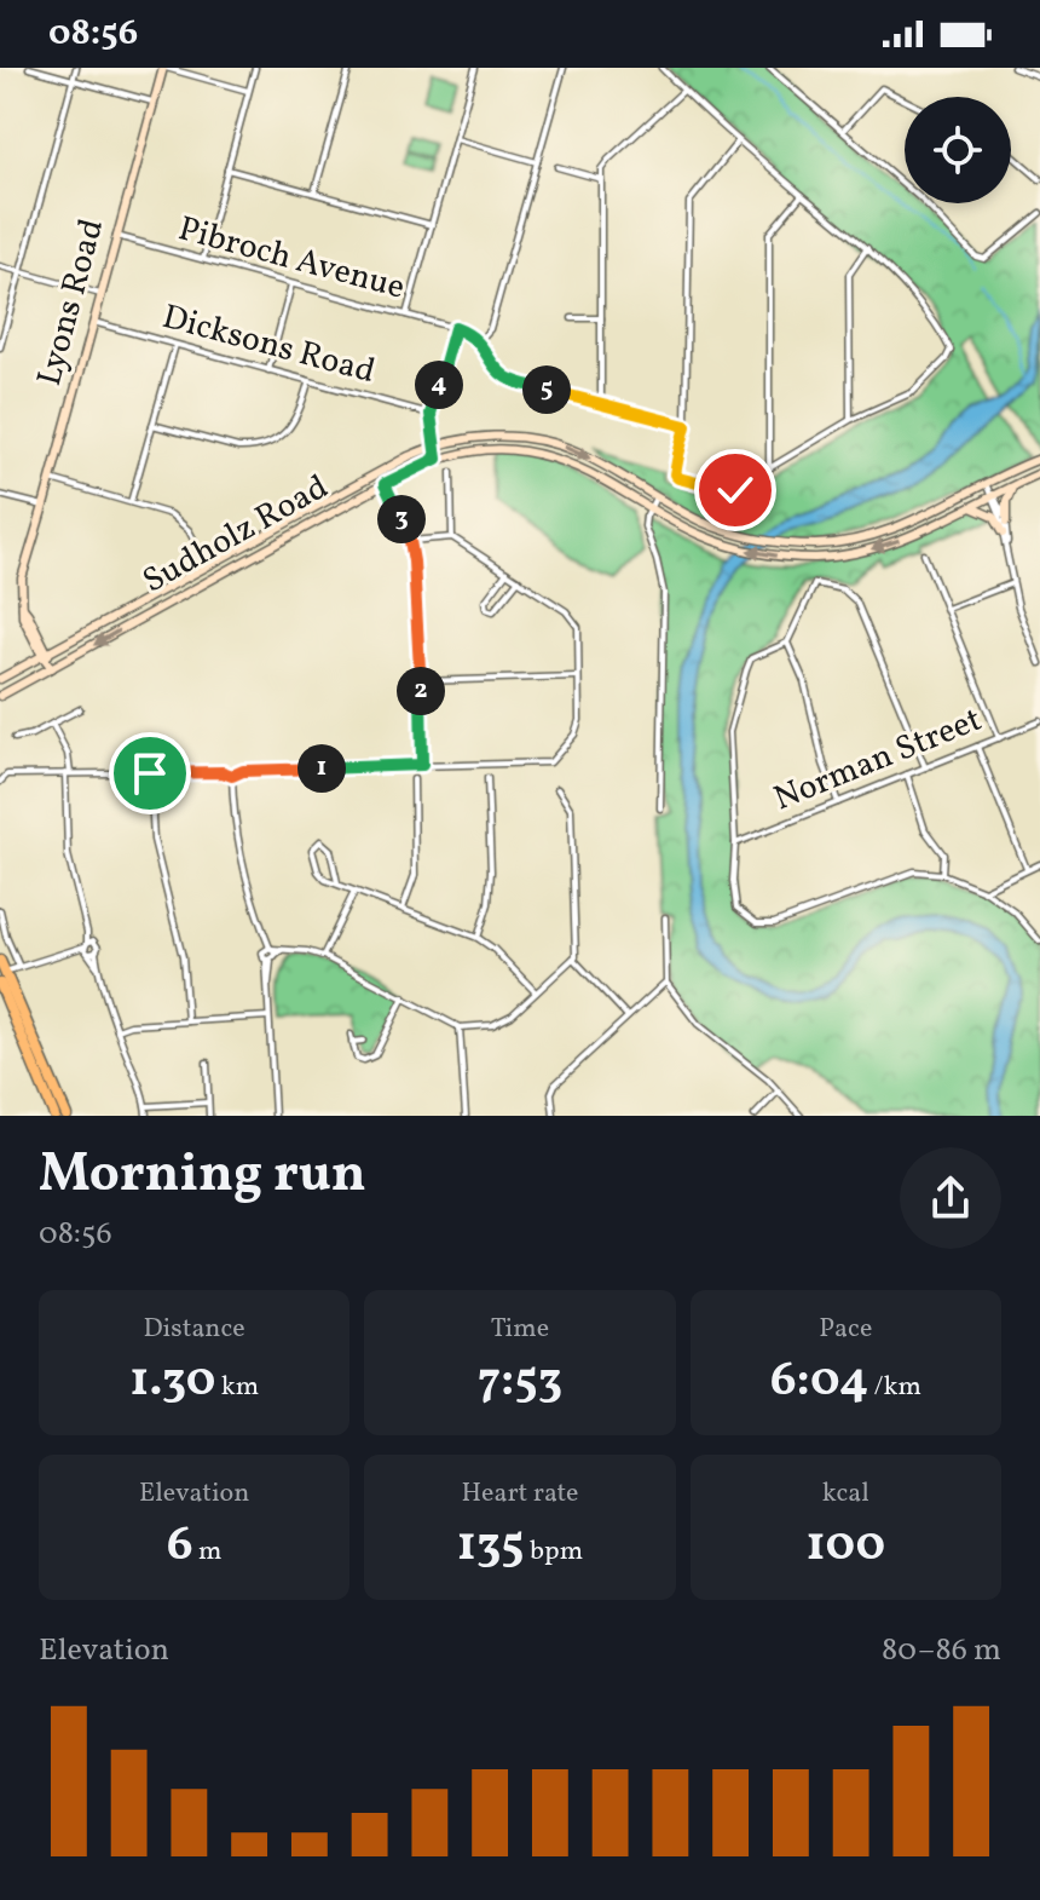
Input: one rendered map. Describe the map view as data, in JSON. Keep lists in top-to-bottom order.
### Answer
{
  "streets": {
    "main road": ["Lyons Road", "Sudholz Road"],
    "street": ["Pibroch Avenue", "Dicksons Road", "Norman Street"]
  },
  "crossings": [
    ["Pibroch Avenue", "Lyons Road"],
    ["Lyons Road", "Dicksons Road"],
    ["Lyons Road", "Sudholz Road"]
  ],
  "page": {
    "status": "08:56",
    "pins": [
      "4",
      "5",
      "3",
      "2",
      "1"
    ],
    "heading": ["Morning run", "08:56"],
    "stats": [
      ["Distance", "1.30 km"],
      ["Time", "7:53"],
      ["Pace", "6:04 /km"],
      ["Elevation", "6 m"],
      ["Heart rate", "135 bpm"],
      ["kcal", "100"]
    ],
    "chart": ["Elevation", "80–86 m"]
  }
}
